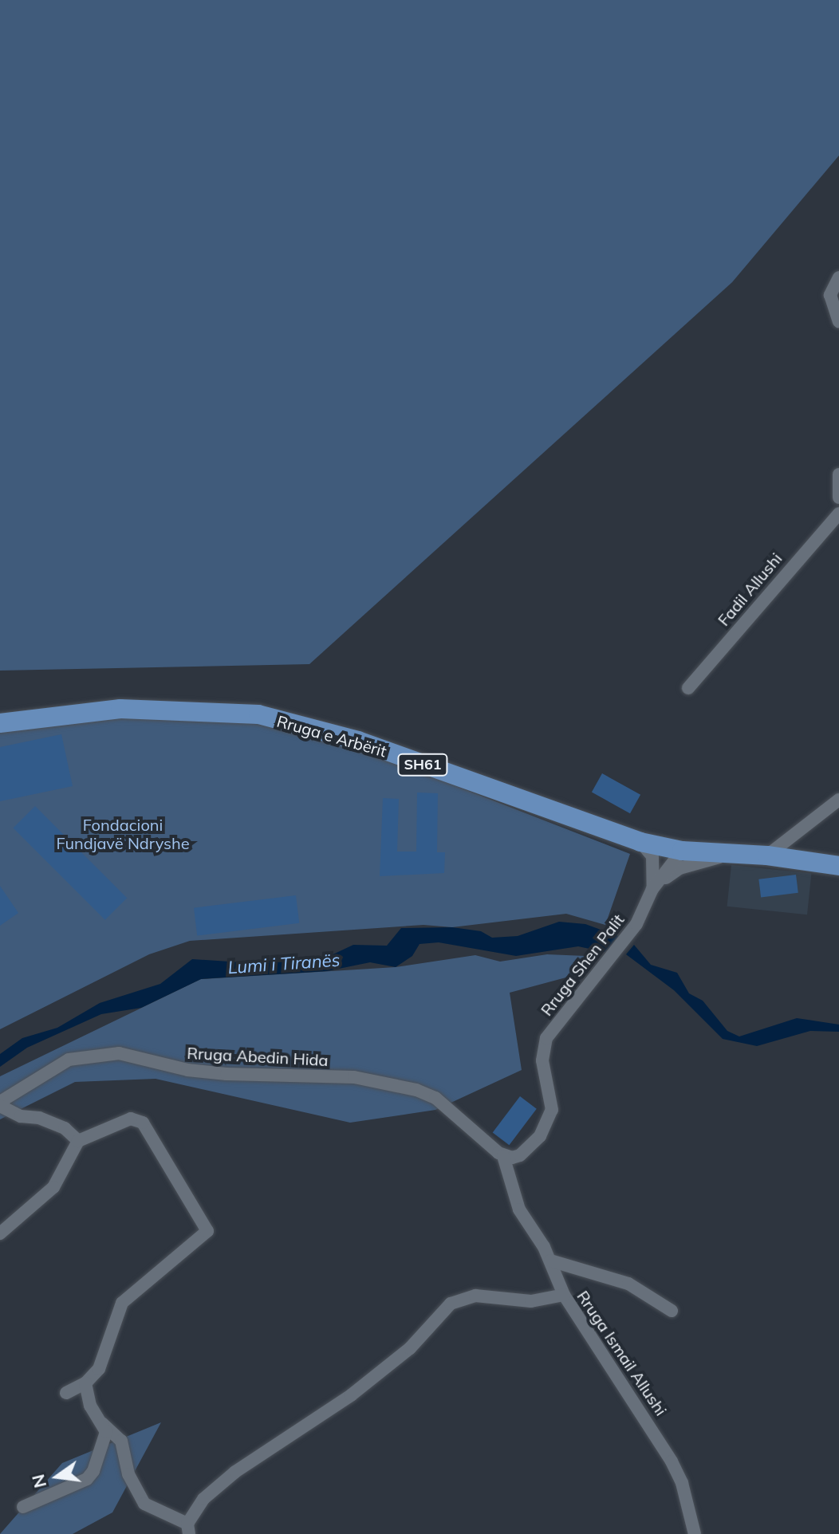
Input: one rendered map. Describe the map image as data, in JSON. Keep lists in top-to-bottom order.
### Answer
{
  "streets": {
    "main road": ["Rruga e Arbërit", "SH61"],
    "street": [
      "Fadil Allushi",
      "Rruga Shen Palit",
      "Rruga Abedin Hida",
      "Rruga Ismail Allushi"
    ]
  },
  "crossings": [
    ["Rruga e Arbërit", "Rruga Shen Palit"],
    ["Rruga Shen Palit", "Rruga Abedin Hida"],
    ["Rruga Shen Palit", "Rruga Ismail Allushi"],
    ["Rruga Abedin Hida", "Rruga Ismail Allushi"]
  ],
  "water": ["Lumi i Tiranës"],
  "parks": ["Fondacioni Fundjavë Ndryshe"],
  "north": "left"
}
